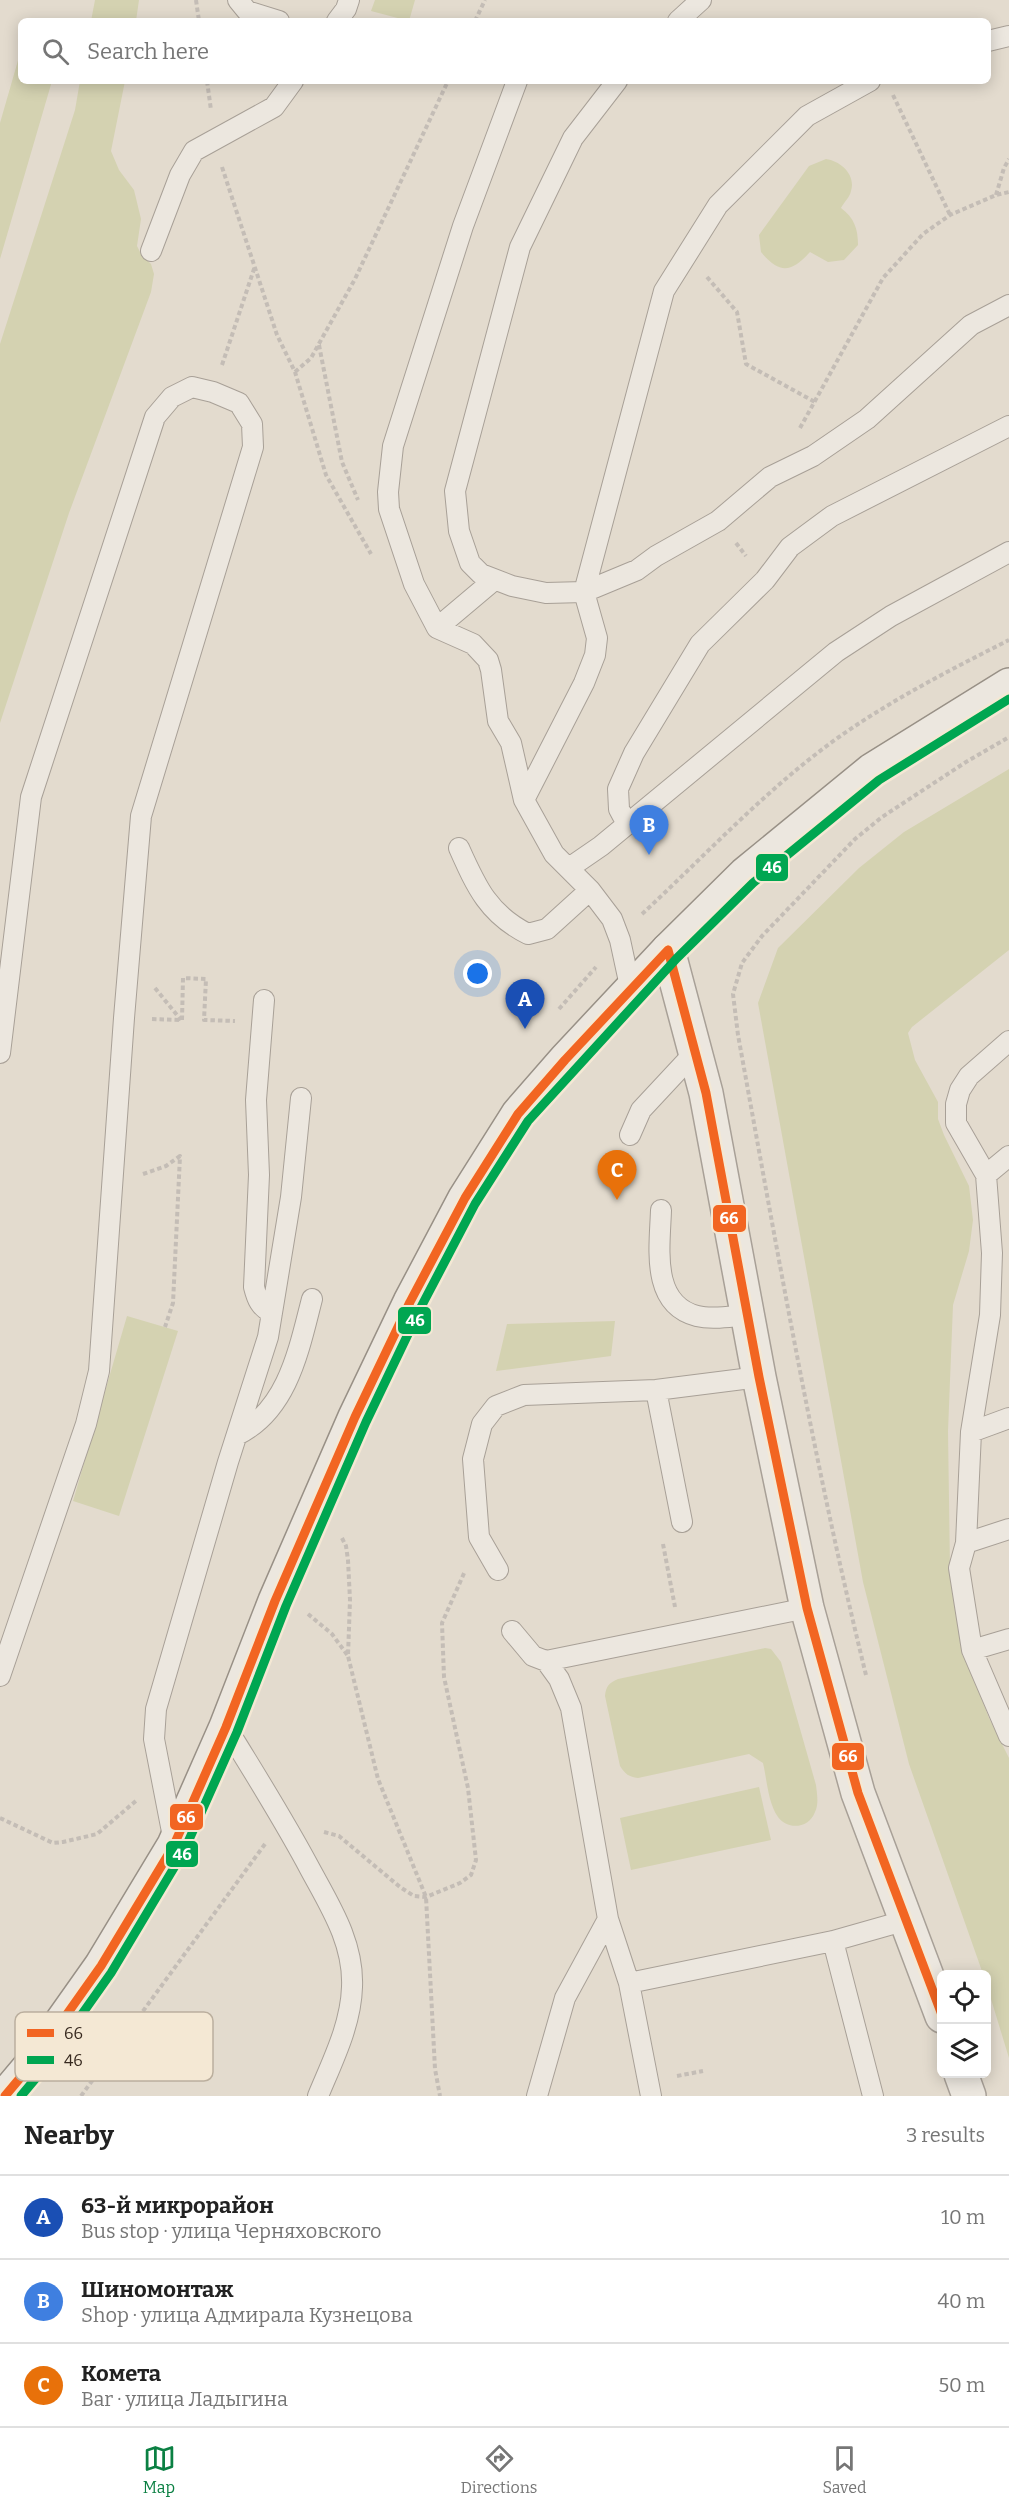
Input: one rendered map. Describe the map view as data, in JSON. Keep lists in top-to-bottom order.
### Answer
{
  "lines": ["transit line 46", "transit line 66"],
  "legend": ["66", "46"],
  "page": {
    "search": "Search here",
    "pins": ["B", "A", "C"],
    "heading": ["Nearby", "3 results"],
    "list": [
      {
        "mark": "A",
        "name": "63-й микрорайон",
        "note": "Bus stop · улица Черняховского",
        "value": "10 m"
      },
      {
        "mark": "B",
        "name": "Шиномонтаж",
        "note": "Shop · улица Адмирала Кузнецова",
        "value": "40 m"
      },
      {
        "mark": "C",
        "name": "Комета",
        "note": "Bar · улица Ладыгина",
        "value": "50 m"
      }
    ],
    "nav": ["Map", "Directions", "Saved"]
  }
}
